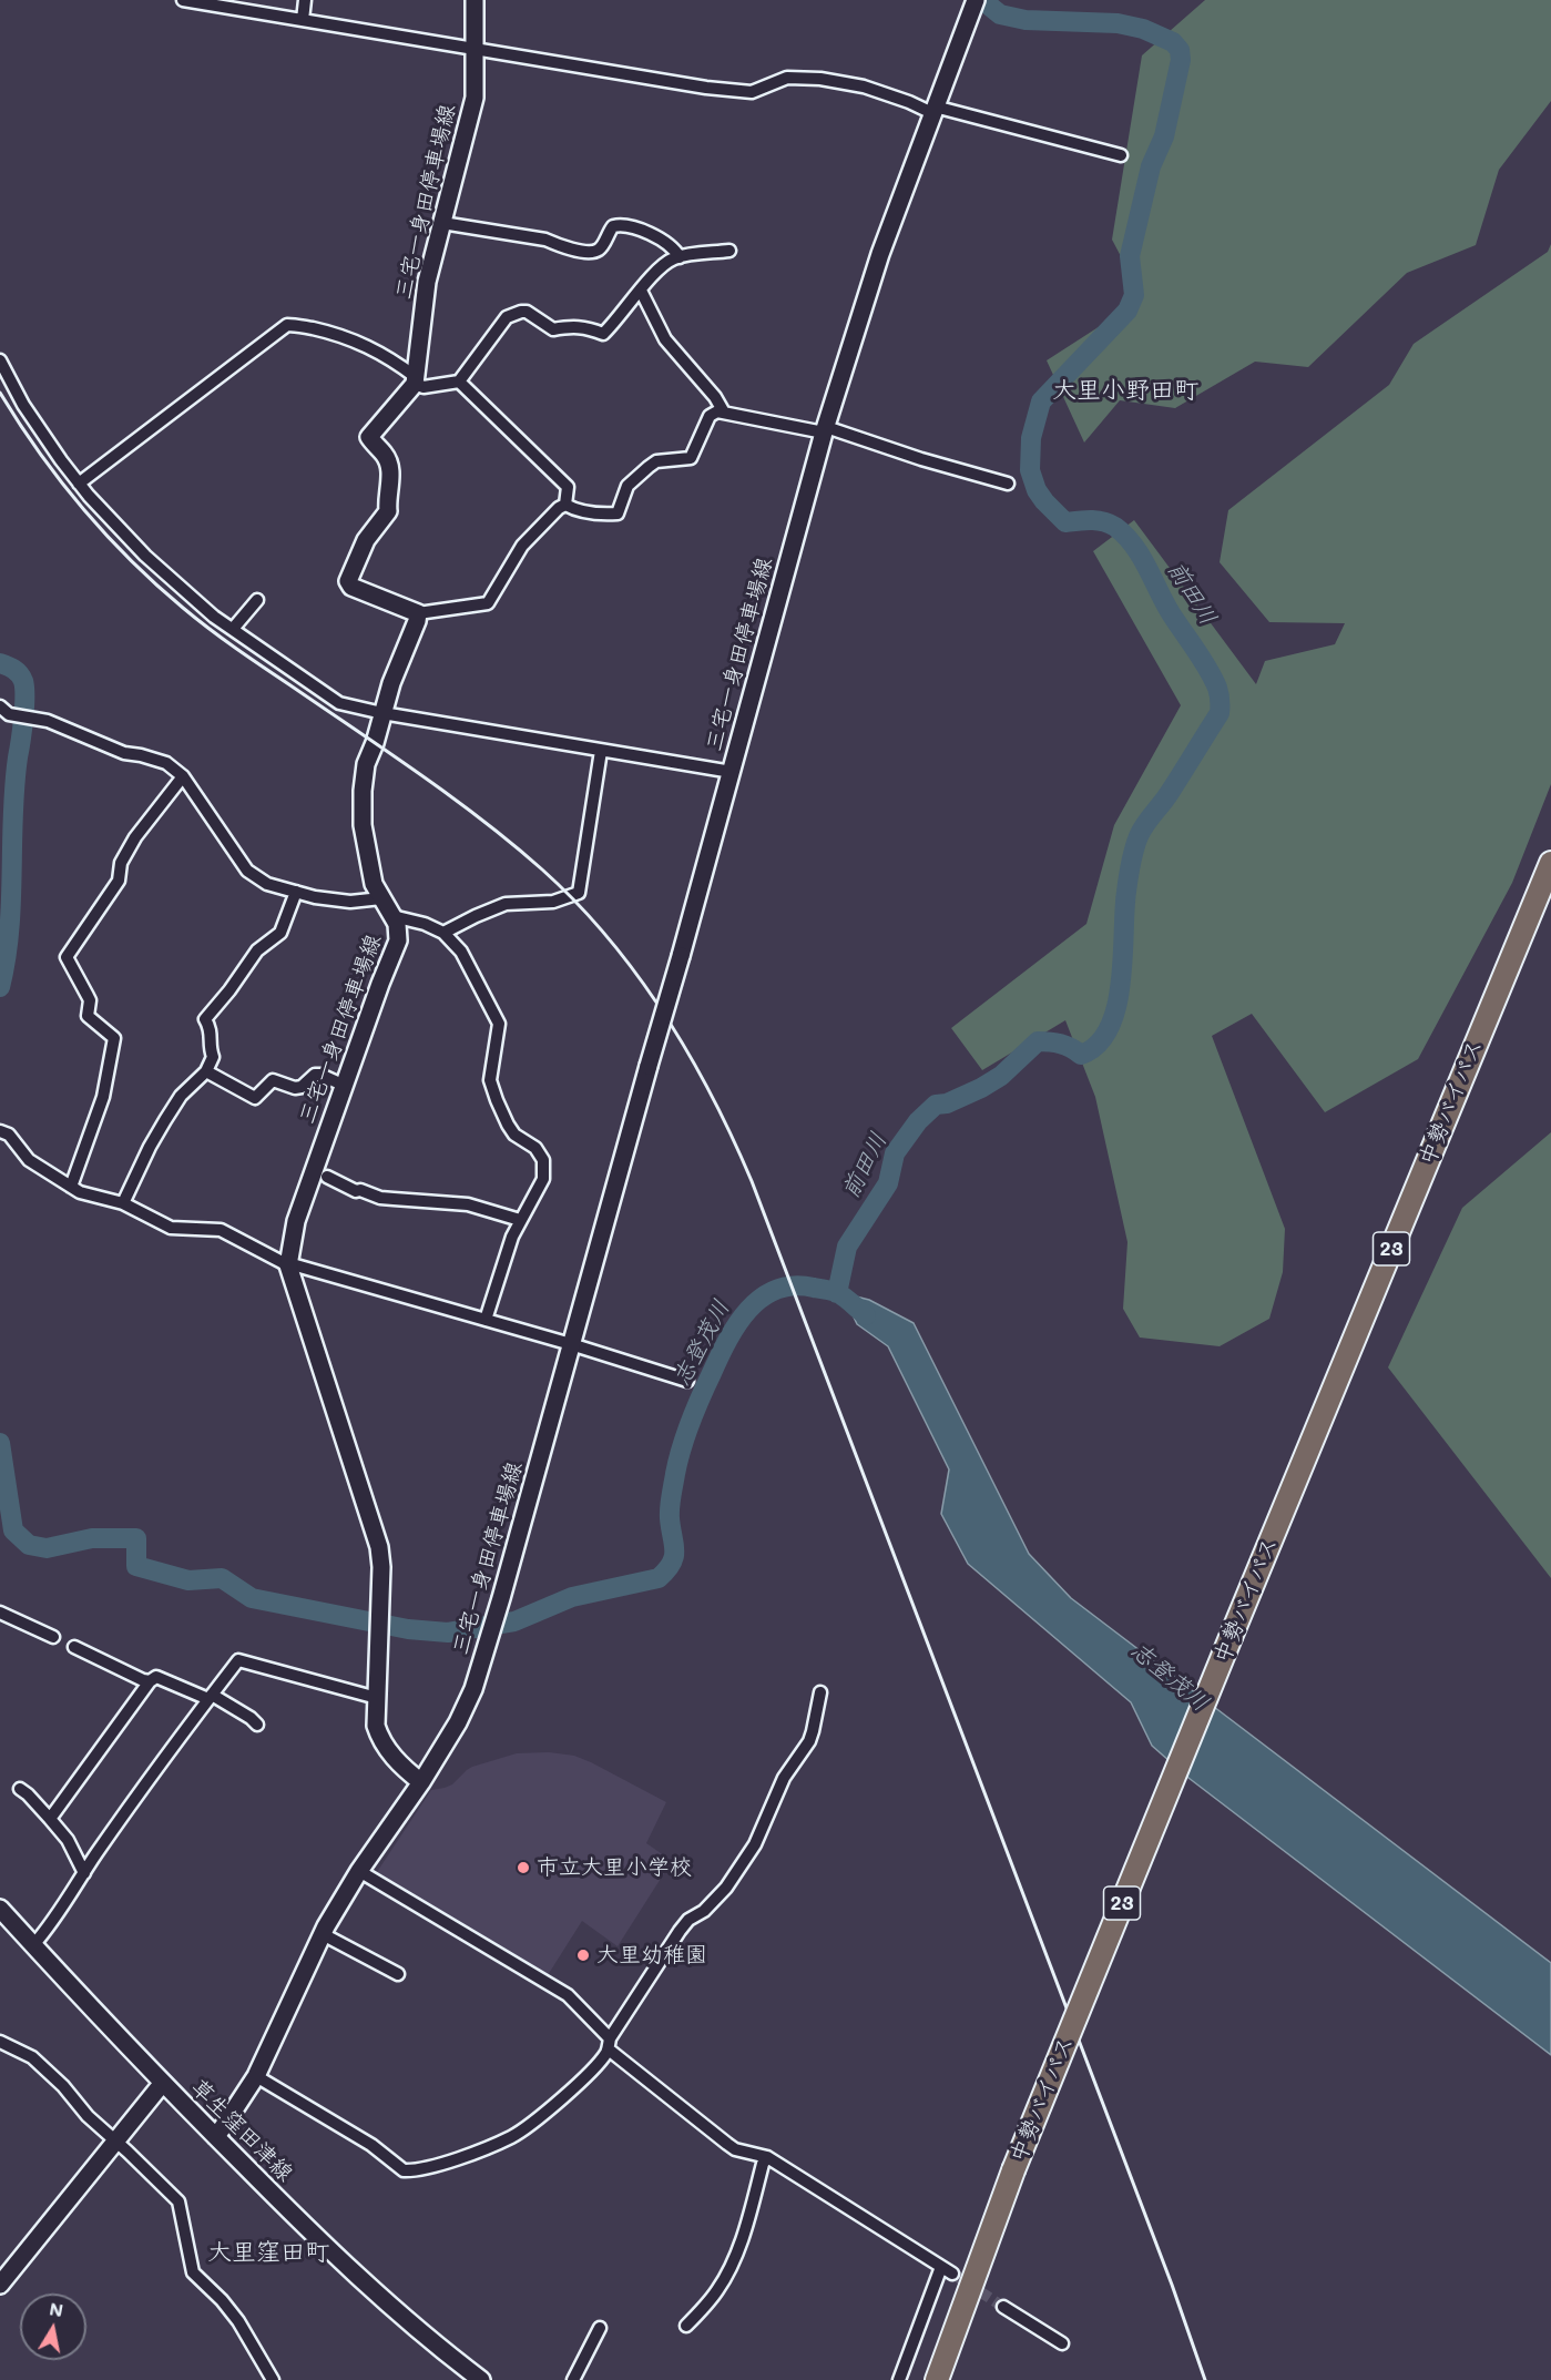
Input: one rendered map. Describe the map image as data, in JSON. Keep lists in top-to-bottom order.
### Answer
{
  "streets": {
    "highway": ["中勢バイパス", "23"],
    "main road": ["三宅一身田停車場線", "草生窪田津線"]
  },
  "crossings": [
    ["三宅一身田停車場線", "草生窪田津線"]
  ],
  "districts": ["大里小野田町", "大里窪田町"],
  "water": ["前田川", "志登茂川"],
  "places": ["市立大里小学校", "大里幼稚園"],
  "north": "top"
}
